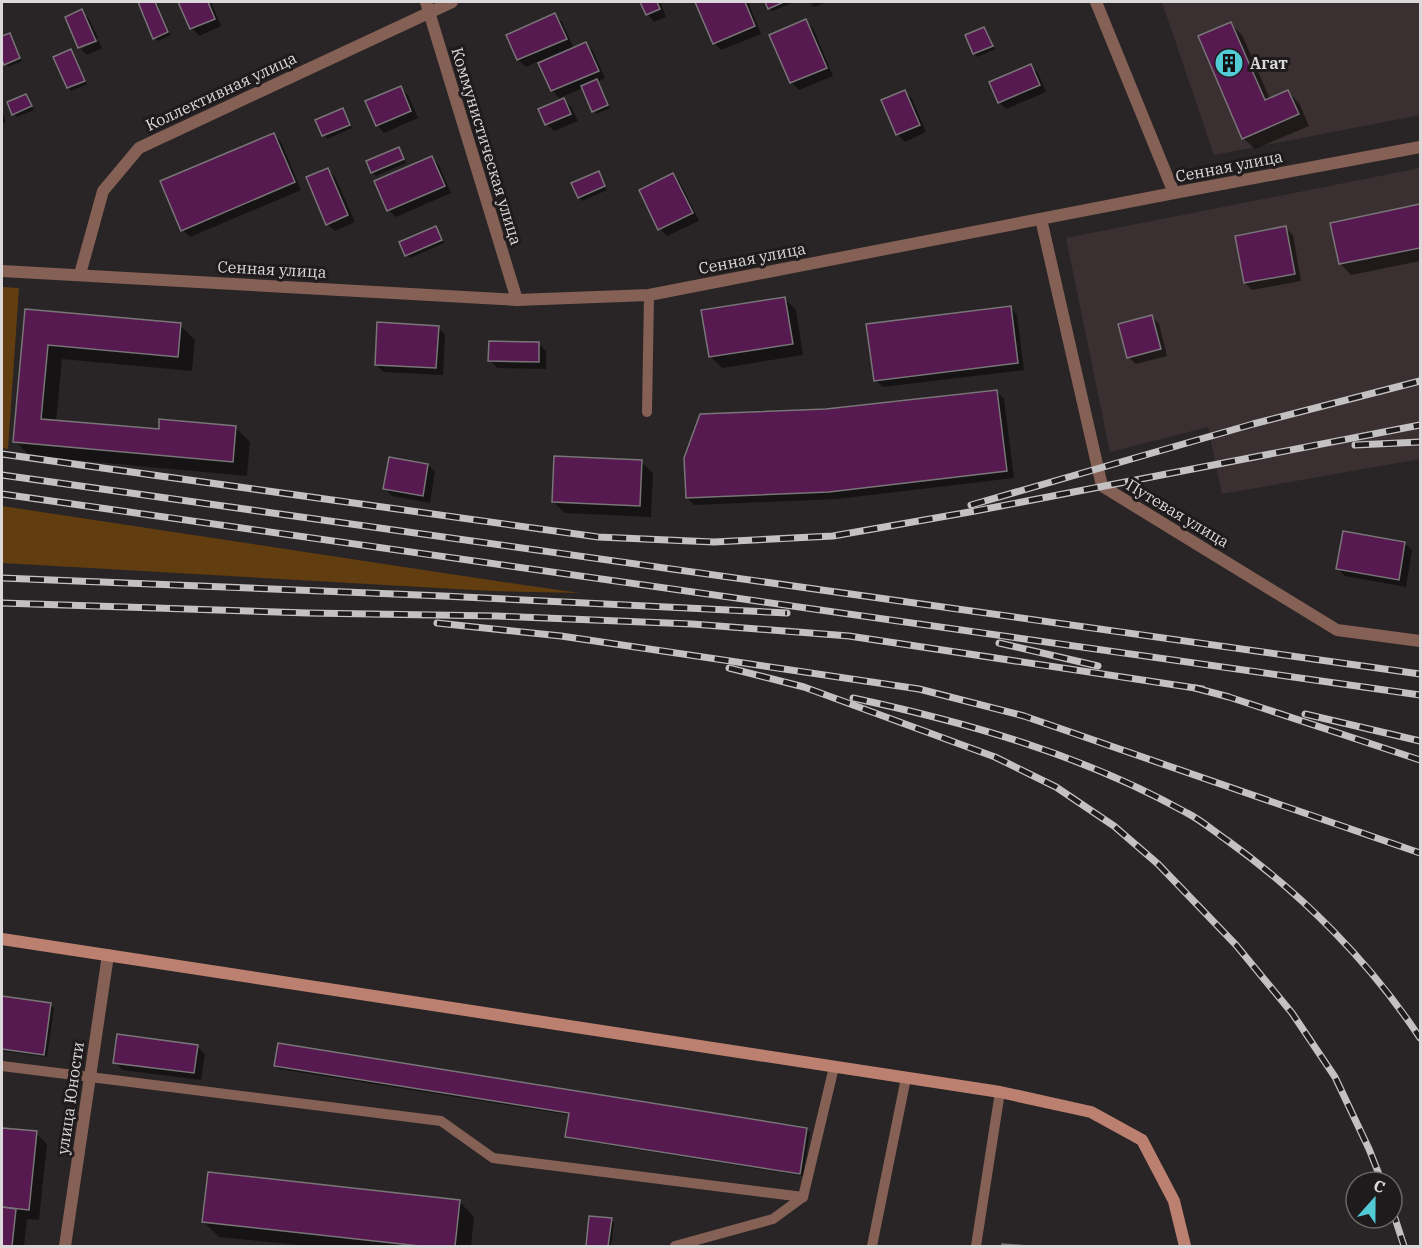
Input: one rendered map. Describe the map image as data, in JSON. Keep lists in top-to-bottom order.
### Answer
{
  "streets": {
    "street": [
      "Коллективная улица",
      "Коммунистическая улица",
      "Сенная улица",
      "Путевая улица",
      "улица Юности"
    ]
  },
  "crossings": [
    ["Коллективная улица", "Коммунистическая улица"],
    ["Коллективная улица", "Сенная улица"],
    ["Коммунистическая улица", "Сенная улица"],
    ["Сенная улица", "Путевая улица"]
  ],
  "places": {
    "building": ["Агат"]
  },
  "north": "top"
}
